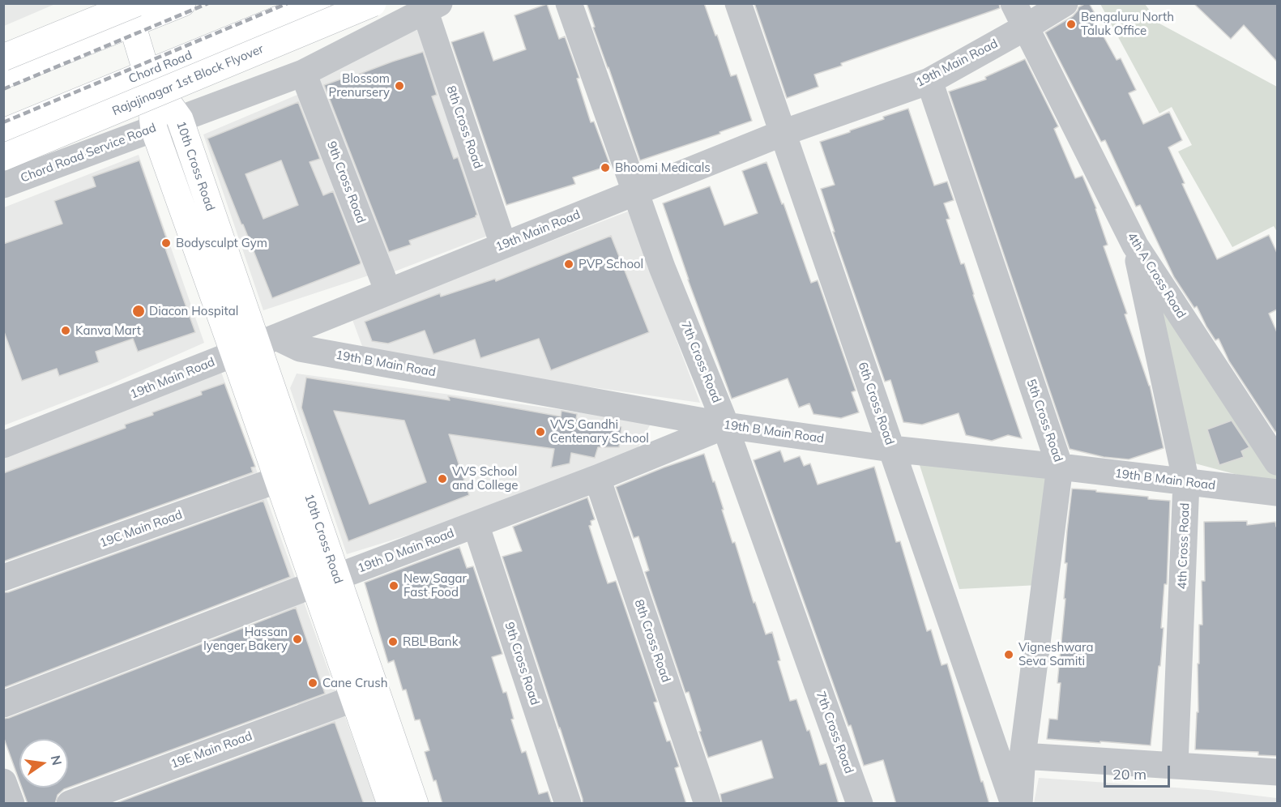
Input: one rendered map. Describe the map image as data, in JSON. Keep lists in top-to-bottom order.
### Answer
{
  "streets": {
    "main road": ["Chord Road", "Rajajinagar 1st Block Flyover", "10th Cross Road"],
    "street": [
      "19th Main Road",
      "8th Cross Road",
      "Chord Road Service Road",
      "9th Cross Road",
      "4th A Cross Road",
      "7th Cross Road",
      "19th B Main Road",
      "6th Cross Road",
      "5th Cross Road",
      "19C Main Road",
      "4th Cross Road",
      "19th D Main Road",
      "19E Main Road"
    ]
  },
  "crossings": [
    ["19th Main Road", "8th Cross Road"],
    ["19th Main Road", "10th Cross Road"],
    ["19th Main Road", "9th Cross Road"],
    ["19th Main Road", "4th A Cross Road"],
    ["19th Main Road", "7th Cross Road"],
    ["19th Main Road", "19th B Main Road"],
    ["19th Main Road", "6th Cross Road"],
    ["19th Main Road", "5th Cross Road"],
    ["Chord Road", "10th Cross Road"],
    ["8th Cross Road", "Chord Road Service Road"],
    ["8th Cross Road", "19th D Main Road"],
    ["Chord Road Service Road", "10th Cross Road"],
    ["Chord Road Service Road", "9th Cross Road"],
    ["10th Cross Road", "19th B Main Road"],
    ["10th Cross Road", "19C Main Road"],
    ["10th Cross Road", "19th D Main Road"],
    ["10th Cross Road", "19E Main Road"],
    ["9th Cross Road", "19th D Main Road"],
    ["4th A Cross Road", "4th Cross Road"],
    ["7th Cross Road", "19th B Main Road"],
    ["7th Cross Road", "19th D Main Road"],
    ["19th B Main Road", "6th Cross Road"],
    ["19th B Main Road", "5th Cross Road"],
    ["19th B Main Road", "4th Cross Road"],
    ["19th B Main Road", "19th D Main Road"]
  ],
  "places": [
    "Bengaluru North Taluk Office",
    "Blossom Prenursery",
    "Bhoomi Medicals",
    "Bodysculpt Gym",
    "PVP School",
    "Diacon Hospital",
    "Kanva Mart",
    "VVS Gandhi Centenary School",
    "VVS School and College",
    "New Sagar Fast Food",
    "Hassan Iyenger Bakery",
    "RBL Bank",
    "Vigneshwara Seva Samiti",
    "Cane Crush"
  ],
  "scale_bar": "20 m",
  "north": "right"
}
